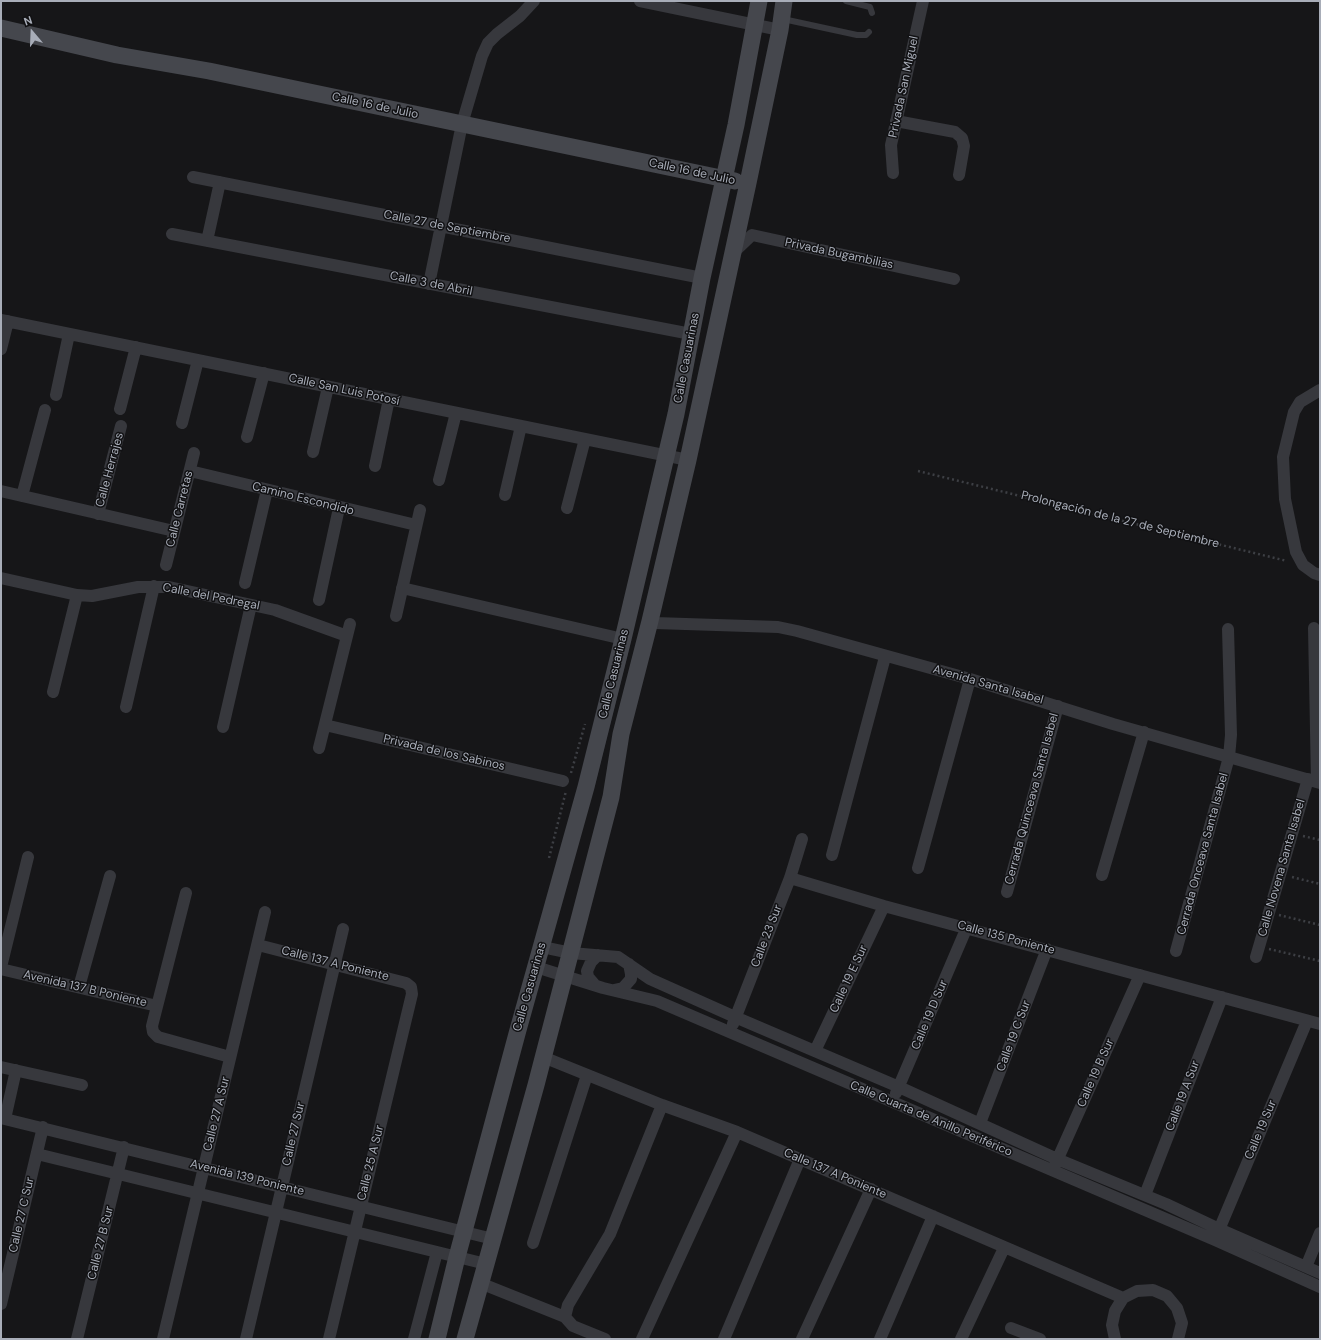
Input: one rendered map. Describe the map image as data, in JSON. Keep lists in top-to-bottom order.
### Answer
{
  "streets": {
    "main road": ["Calle 16 de Julio", "Calle Casuarinas"],
    "street": [
      "Privada San Miguel",
      "Calle 27 de Septiembre",
      "Privada Bugambilias",
      "Calle 3 de Abril",
      "Calle San Luis Potosí",
      "Calle Herrajes",
      "Camino Escondido",
      "Calle Carretas",
      "Calle del Pedregal",
      "Avenida Santa Isabel",
      "Privada de los Sabinos",
      "Cerrada Quinceava Santa Isabel",
      "Cerrada Onceava Santa Isabel",
      "Calle Novena Santa Isabel",
      "Calle 23 Sur",
      "Calle 135 Poniente",
      "Calle 137 A Poniente",
      "Calle 19 E Sur",
      "Avenida 137 B Poniente",
      "Calle 19 D Sur",
      "Calle 19 C Sur",
      "Calle 19 B Sur",
      "Calle 19 A Sur",
      "Calle 27 A Sur",
      "Calle Cuarta de Anillo Periférico",
      "Calle 19 Sur",
      "Calle 27 Sur",
      "Calle 25 A Sur",
      "Avenida 139 Poniente",
      "Calle 27 C Sur",
      "Calle 27 B Sur"
    ],
    "path": ["Prolongación de la 27 de Septiembre"]
  },
  "crossings": [
    ["Calle 16 de Julio", "Calle Casuarinas"],
    ["Calle 27 de Septiembre", "Calle Casuarinas"],
    ["Privada Bugambilias", "Calle Casuarinas"],
    ["Calle 3 de Abril", "Calle Casuarinas"],
    ["Calle Casuarinas", "Calle San Luis Potosí"],
    ["Calle Casuarinas", "Avenida Santa Isabel"],
    ["Calle Casuarinas", "Calle 137 A Poniente"],
    ["Calle Casuarinas", "Calle Cuarta de Anillo Periférico"],
    ["Calle Casuarinas", "Avenida 139 Poniente"],
    ["Camino Escondido", "Calle Carretas"],
    ["Calle del Pedregal", "Privada de los Sabinos"],
    ["Avenida Santa Isabel", "Cerrada Quinceava Santa Isabel"],
    ["Avenida Santa Isabel", "Cerrada Onceava Santa Isabel"],
    ["Avenida Santa Isabel", "Calle Novena Santa Isabel"],
    ["Calle 23 Sur", "Calle 135 Poniente"],
    ["Calle 23 Sur", "Calle Cuarta de Anillo Periférico"],
    ["Calle 135 Poniente", "Calle 19 E Sur"],
    ["Calle 135 Poniente", "Calle 19 D Sur"],
    ["Calle 135 Poniente", "Calle 19 C Sur"],
    ["Calle 135 Poniente", "Calle 19 B Sur"],
    ["Calle 135 Poniente", "Calle 19 A Sur"],
    ["Calle 135 Poniente", "Calle 19 Sur"],
    ["Calle 137 A Poniente", "Calle 27 A Sur"],
    ["Calle 137 A Poniente", "Calle 27 Sur"],
    ["Calle 137 A Poniente", "Calle 25 A Sur"],
    ["Calle 19 E Sur", "Calle Cuarta de Anillo Periférico"],
    ["Avenida 137 B Poniente", "Calle 27 A Sur"],
    ["Calle 19 D Sur", "Calle Cuarta de Anillo Periférico"],
    ["Calle 19 C Sur", "Calle Cuarta de Anillo Periférico"],
    ["Calle 19 B Sur", "Calle Cuarta de Anillo Periférico"],
    ["Calle 19 A Sur", "Calle Cuarta de Anillo Periférico"],
    ["Calle 27 A Sur", "Avenida 139 Poniente"],
    ["Calle Cuarta de Anillo Periférico", "Calle 19 Sur"],
    ["Calle 27 Sur", "Avenida 139 Poniente"],
    ["Calle 25 A Sur", "Avenida 139 Poniente"],
    ["Avenida 139 Poniente", "Calle 27 C Sur"],
    ["Avenida 139 Poniente", "Calle 27 B Sur"]
  ],
  "north": "top"
}
